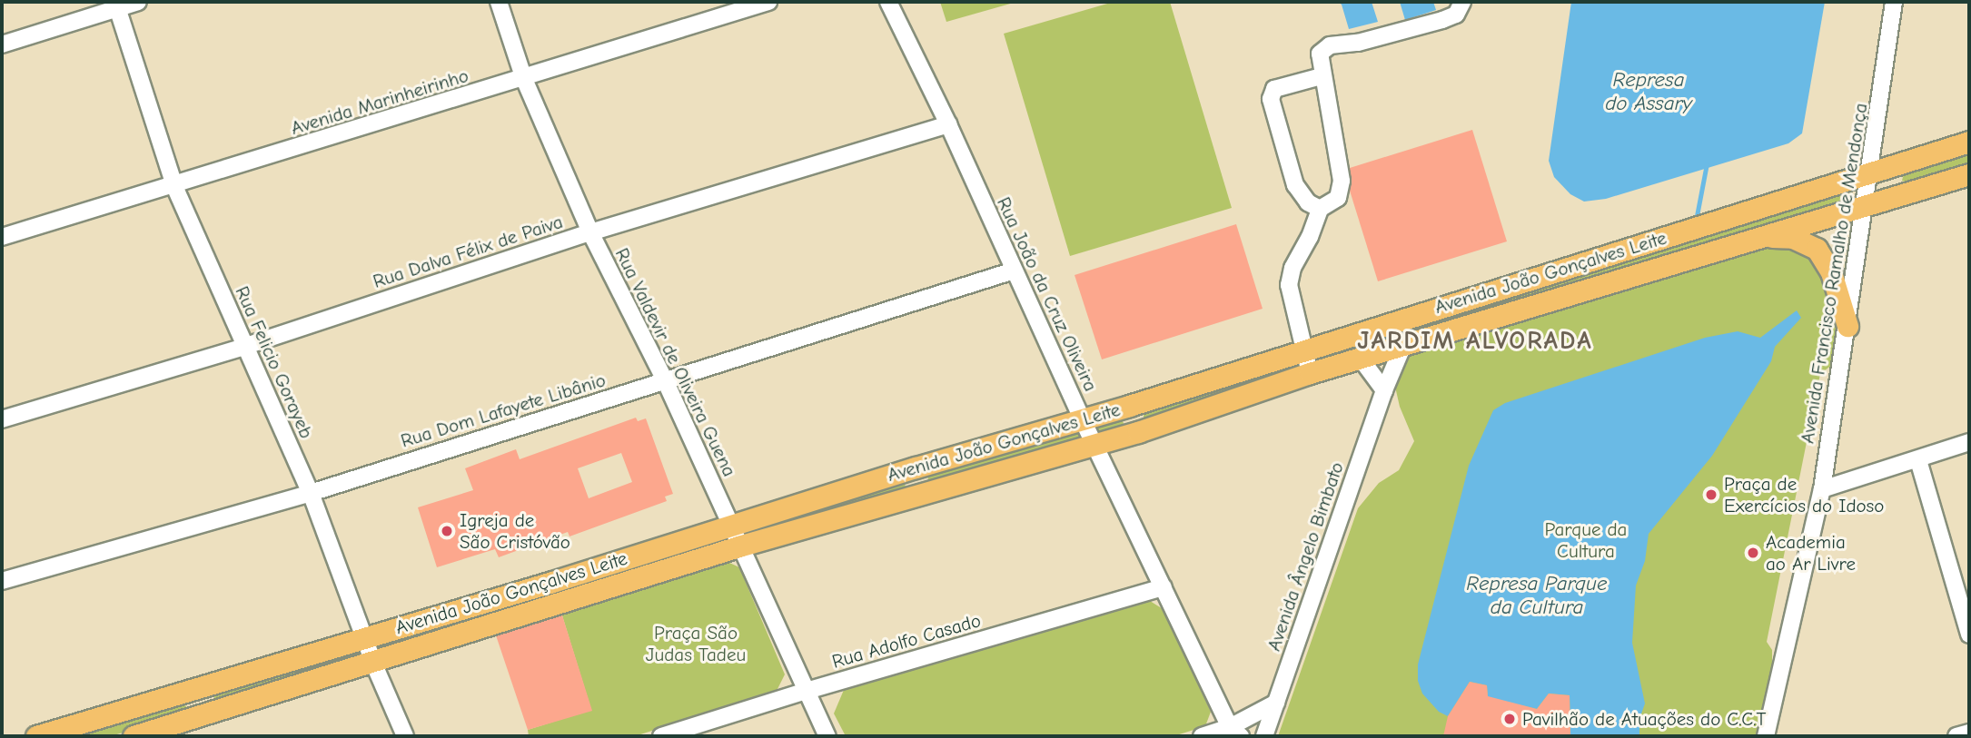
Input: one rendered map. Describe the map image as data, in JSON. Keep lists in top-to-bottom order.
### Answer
{
  "streets": {
    "main road": ["Avenida João Gonçalves Leite"],
    "street": [
      "Avenida Marinheirinho",
      "Rua Dalva Félix de Paiva",
      "Avenida Francisco Ramalho de Mendonça",
      "Rua João da Cruz Oliveira",
      "Rua Felicio Gorayeb",
      "Rua Valdevir de Oliveira Guena",
      "Rua Dom Lafayete Libânio",
      "Avenida Ângelo Bimbato",
      "Rua Adolfo Casado"
    ]
  },
  "crossings": [
    ["Avenida Marinheirinho", "Rua Felicio Gorayeb"],
    ["Avenida Marinheirinho", "Rua Valdevir de Oliveira Guena"],
    ["Rua Dalva Félix de Paiva", "Rua João da Cruz Oliveira"],
    ["Rua Dalva Félix de Paiva", "Rua Felicio Gorayeb"],
    ["Rua Dalva Félix de Paiva", "Rua Valdevir de Oliveira Guena"],
    ["Avenida João Gonçalves Leite", "Avenida Francisco Ramalho de Mendonça"],
    ["Avenida João Gonçalves Leite", "Rua João da Cruz Oliveira"],
    ["Avenida João Gonçalves Leite", "Rua Felicio Gorayeb"],
    ["Avenida João Gonçalves Leite", "Rua Valdevir de Oliveira Guena"],
    ["Avenida João Gonçalves Leite", "Avenida Ângelo Bimbato"],
    ["Rua João da Cruz Oliveira", "Rua Dom Lafayete Libânio"],
    ["Rua João da Cruz Oliveira", "Rua Adolfo Casado"],
    ["Rua Felicio Gorayeb", "Rua Dom Lafayete Libânio"],
    ["Rua Valdevir de Oliveira Guena", "Rua Dom Lafayete Libânio"],
    ["Rua Valdevir de Oliveira Guena", "Rua Adolfo Casado"]
  ],
  "districts": ["JARDIM ALVORADA"],
  "water": ["Represa do Assary", "Represa Parque da Cultura"],
  "parks": ["Parque da Cultura", "Praça São Judas Tadeu"],
  "places": [
    "Praça de Exercícios do Idoso",
    "Igreja de São Cristóvão",
    "Academia ao Ar Livre",
    "Pavilhão de Atuações do C.C.T"
  ]
}
